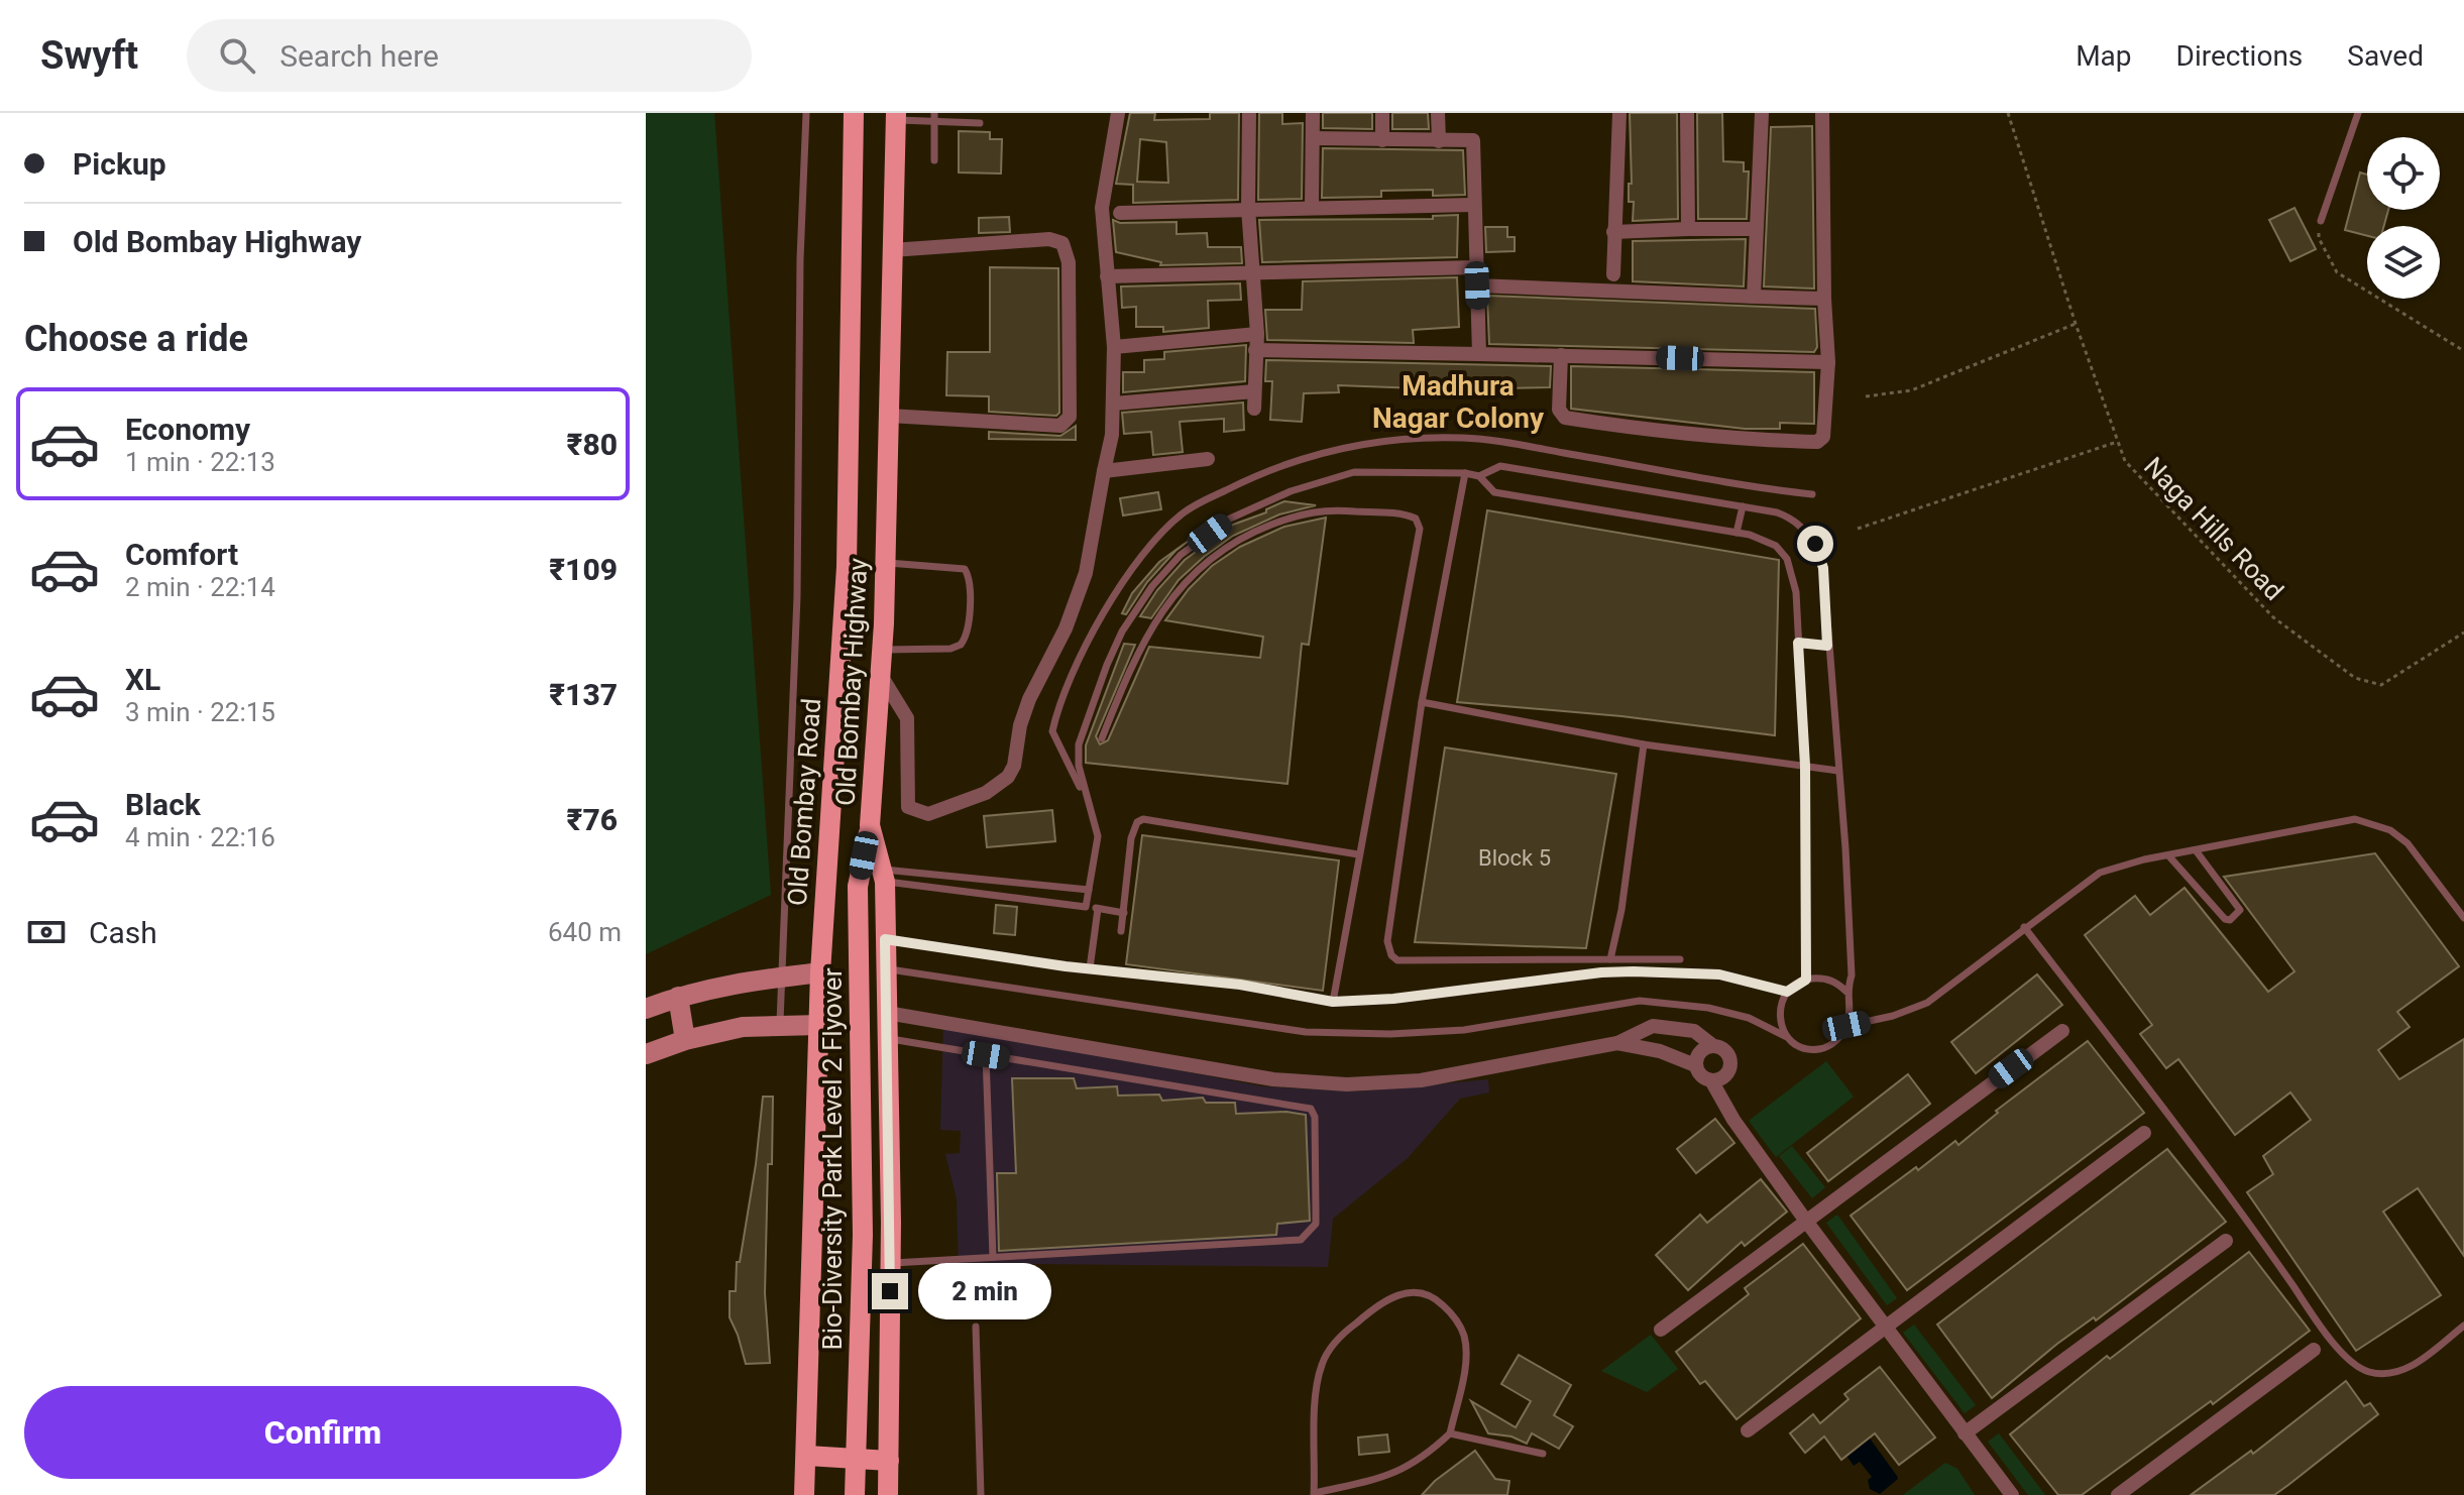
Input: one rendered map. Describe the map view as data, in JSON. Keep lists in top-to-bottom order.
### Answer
{
  "streets": {
    "main road": ["Old Bombay Highway", "Old Bombay Road", "Bio-Diversity Park Level 2 Flyover"],
    "path": ["Naga Hills Road"]
  },
  "crossings": [
    ["Old Bombay Highway", "Bio-Diversity Park Level 2 Flyover"]
  ],
  "districts": ["Madhura Nagar Colony"],
  "house_numbers": ["Block 5"],
  "page": {
    "header": "Swyft",
    "search": "Search here",
    "nav": ["Map", "Directions", "Saved"],
    "banner": ["Pickup", "Old Bombay Highway"],
    "heading": "Choose a ride",
    "list": [
      {
        "name": "Economy",
        "note": "1 min · 22:13",
        "value": "₹80"
      },
      {
        "name": "Comfort",
        "note": "2 min · 22:14",
        "value": "₹109"
      },
      {
        "name": "XL",
        "note": "3 min · 22:15",
        "value": "₹137"
      },
      {
        "name": "Black",
        "note": "4 min · 22:16",
        "value": "₹76"
      }
    ],
    "pay": ["Cash", "640 m"],
    "bubble": "2 min",
    "buttons": "Confirm"
  }
}
